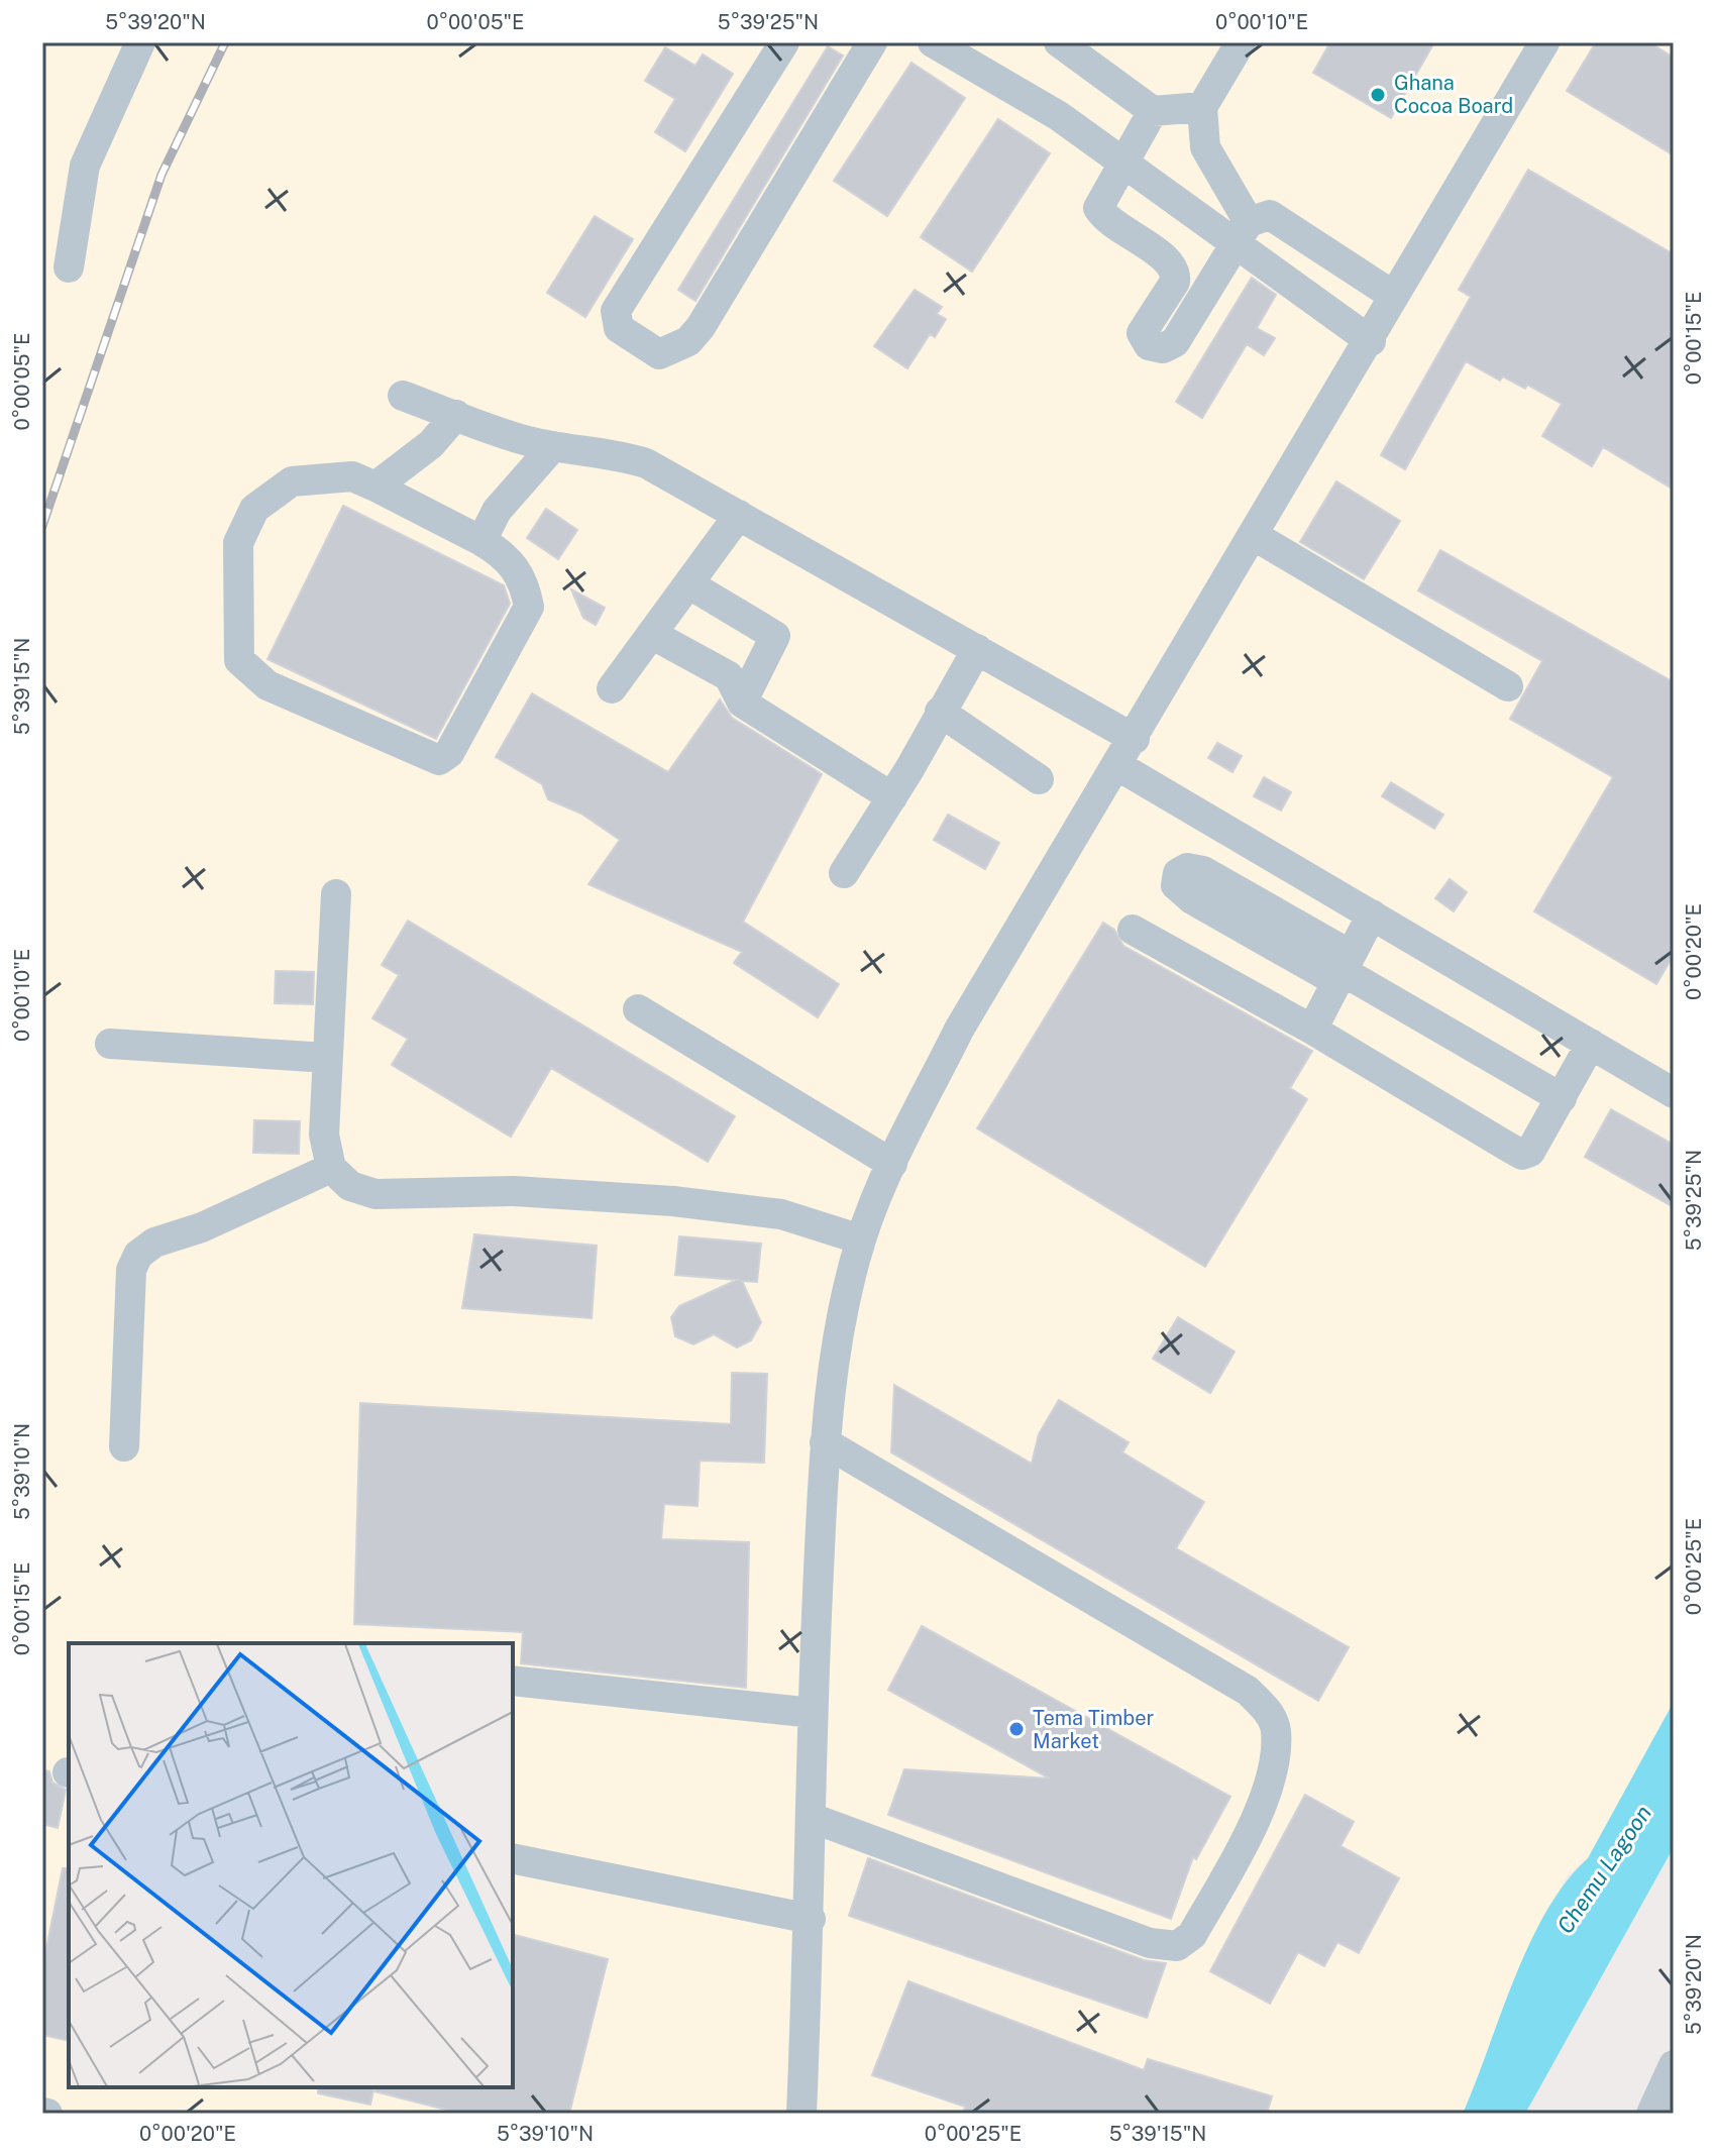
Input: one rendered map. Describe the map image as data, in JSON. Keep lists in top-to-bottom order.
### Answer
{
  "water": ["Chemu Lagoon"],
  "places": ["Ghana Cocoa Board", "Tema Timber Market"],
  "coordinates": [
    "5°39'20\"N",
    "0°00'05\"E",
    "5°39'25\"N",
    "0°00'10\"E",
    "0°00'15\"E",
    "5°39'15\"N",
    "0°00'20\"E",
    "5°39'10\"N",
    "0°00'25\"E"
  ]
}
